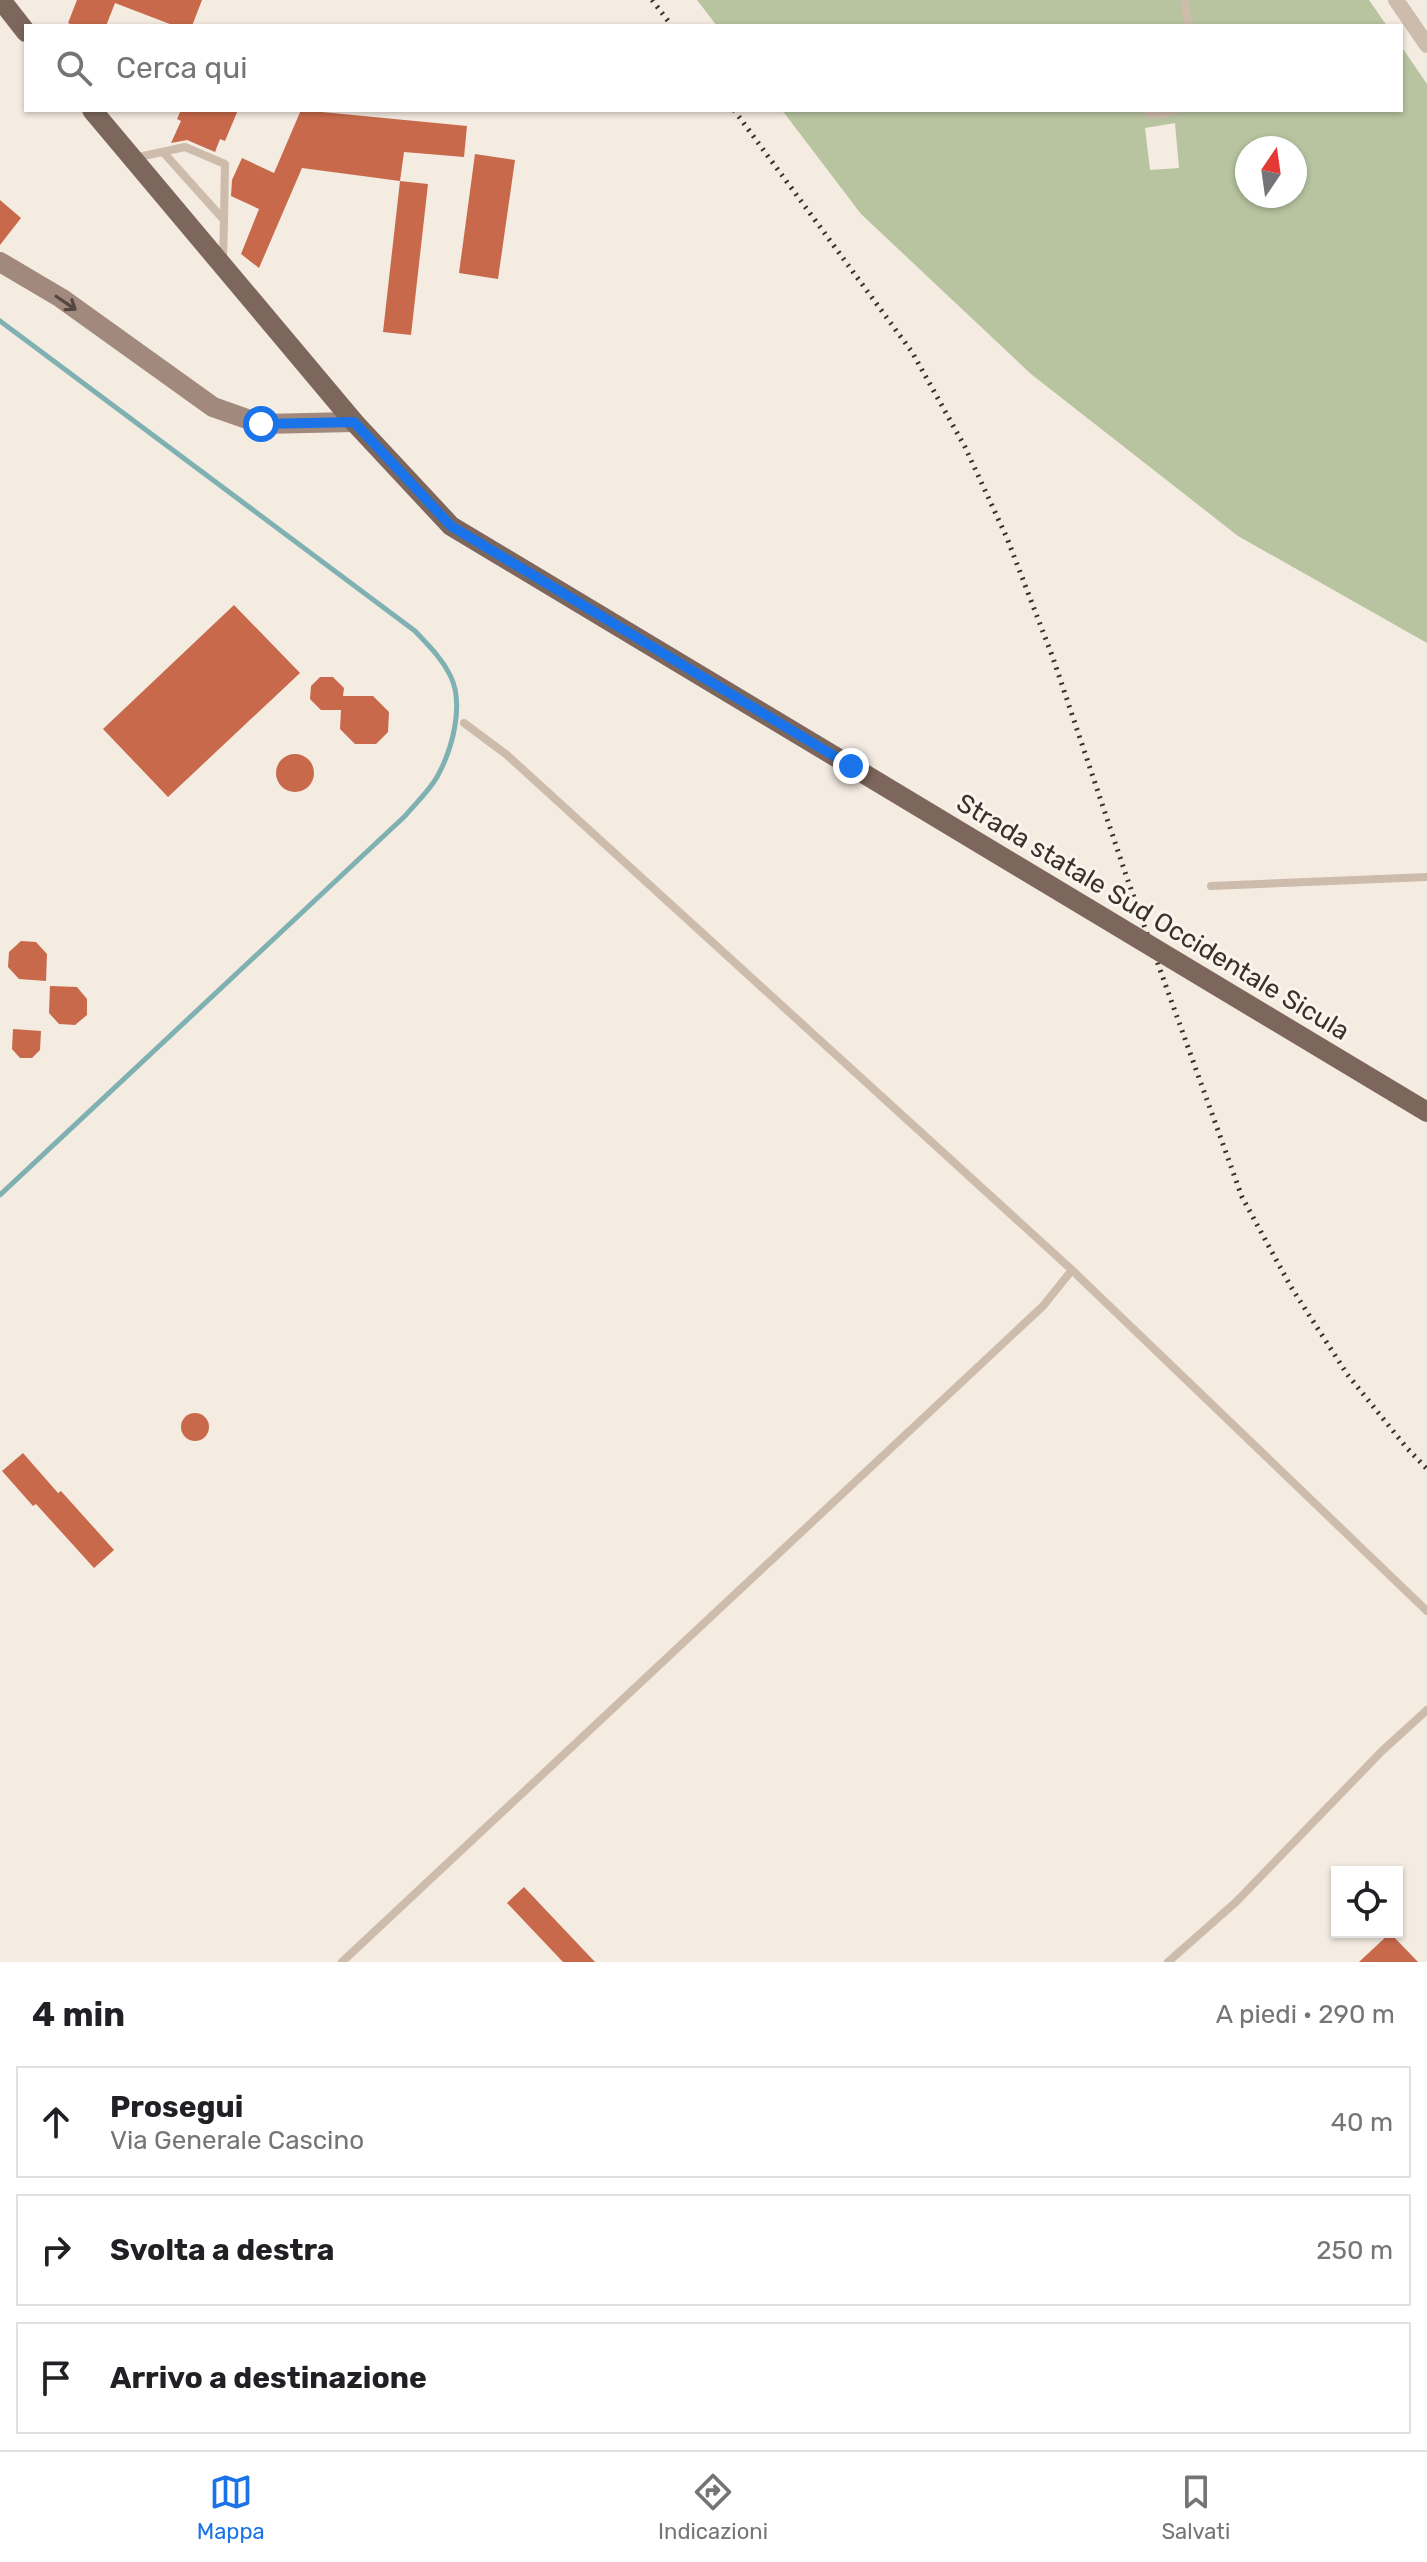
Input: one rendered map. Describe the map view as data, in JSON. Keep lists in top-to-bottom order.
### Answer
{
  "streets": {
    "main road": ["Strada statale Sud Occidentale Sicula"]
  },
  "north": "top",
  "page": {
    "search": "Cerca qui",
    "heading": ["4 min", "A piedi · 290 m"],
    "list": [
      ["Prosegui", "Via Generale Cascino", "40 m"],
      ["Svolta a destra", "250 m"],
      "Arrivo a destinazione"
    ],
    "nav": ["Mappa", "Indicazioni", "Salvati"]
  }
}
